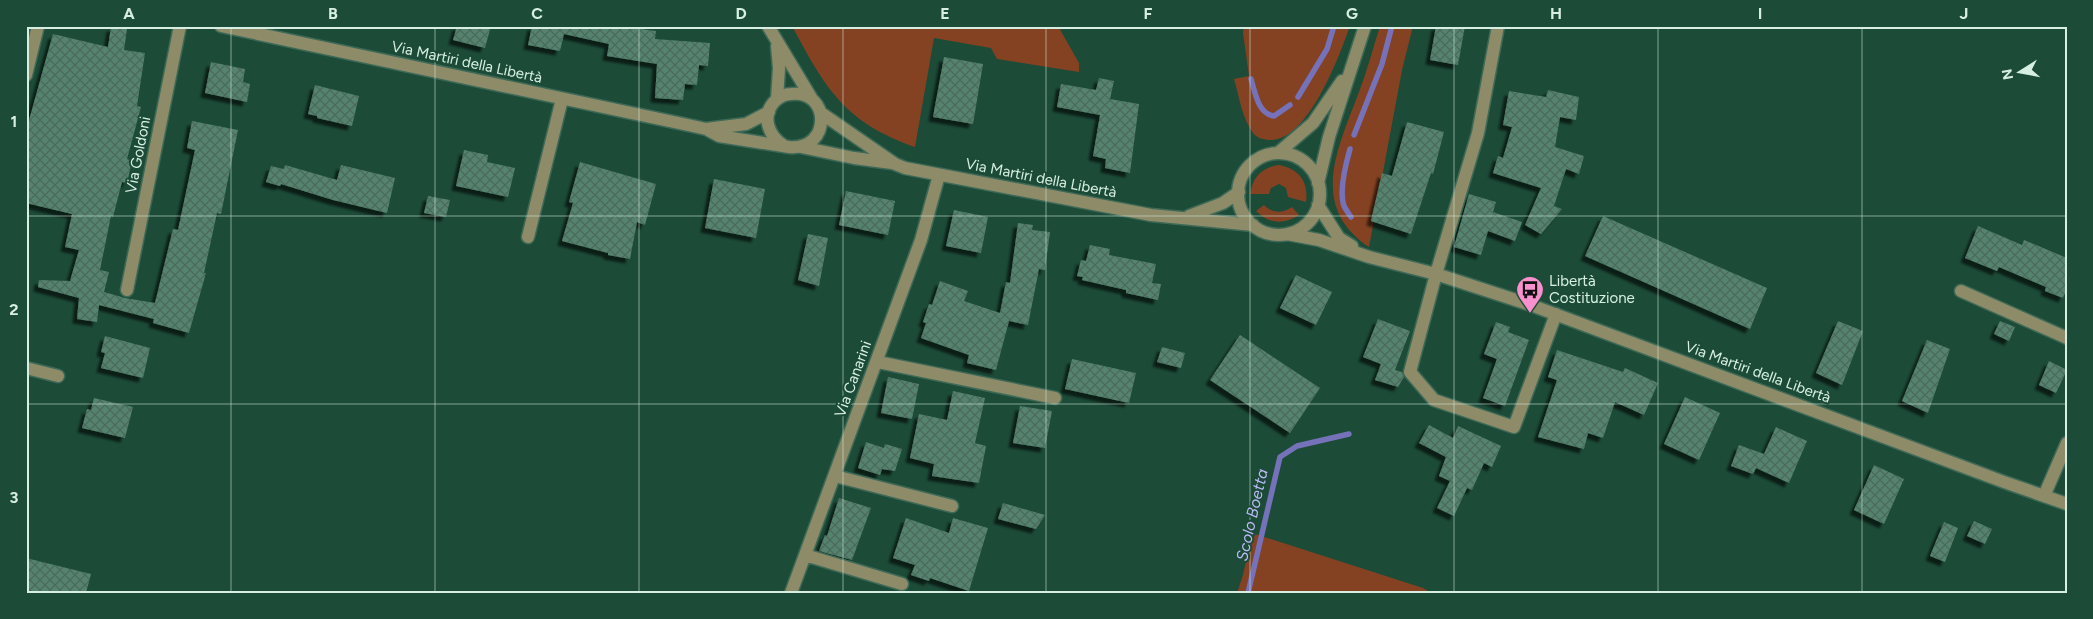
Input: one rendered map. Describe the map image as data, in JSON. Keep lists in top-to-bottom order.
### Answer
{
  "streets": {
    "street": ["Via Martiri della Libertà", "Via Goldoni", "Via Canarini"]
  },
  "crossings": [
    ["Via Martiri della Libertà", "Via Canarini"]
  ],
  "water": ["Scolo Boetta"],
  "places": {
    "bus stop": ["Libertà Costituzione"]
  },
  "north": "left",
  "grid": {
    "columns": [
      "A",
      "B",
      "C",
      "D",
      "E",
      "F",
      "G",
      "H",
      "I",
      "J"
    ],
    "rows": ["1", "2", "3"]
  }
}
